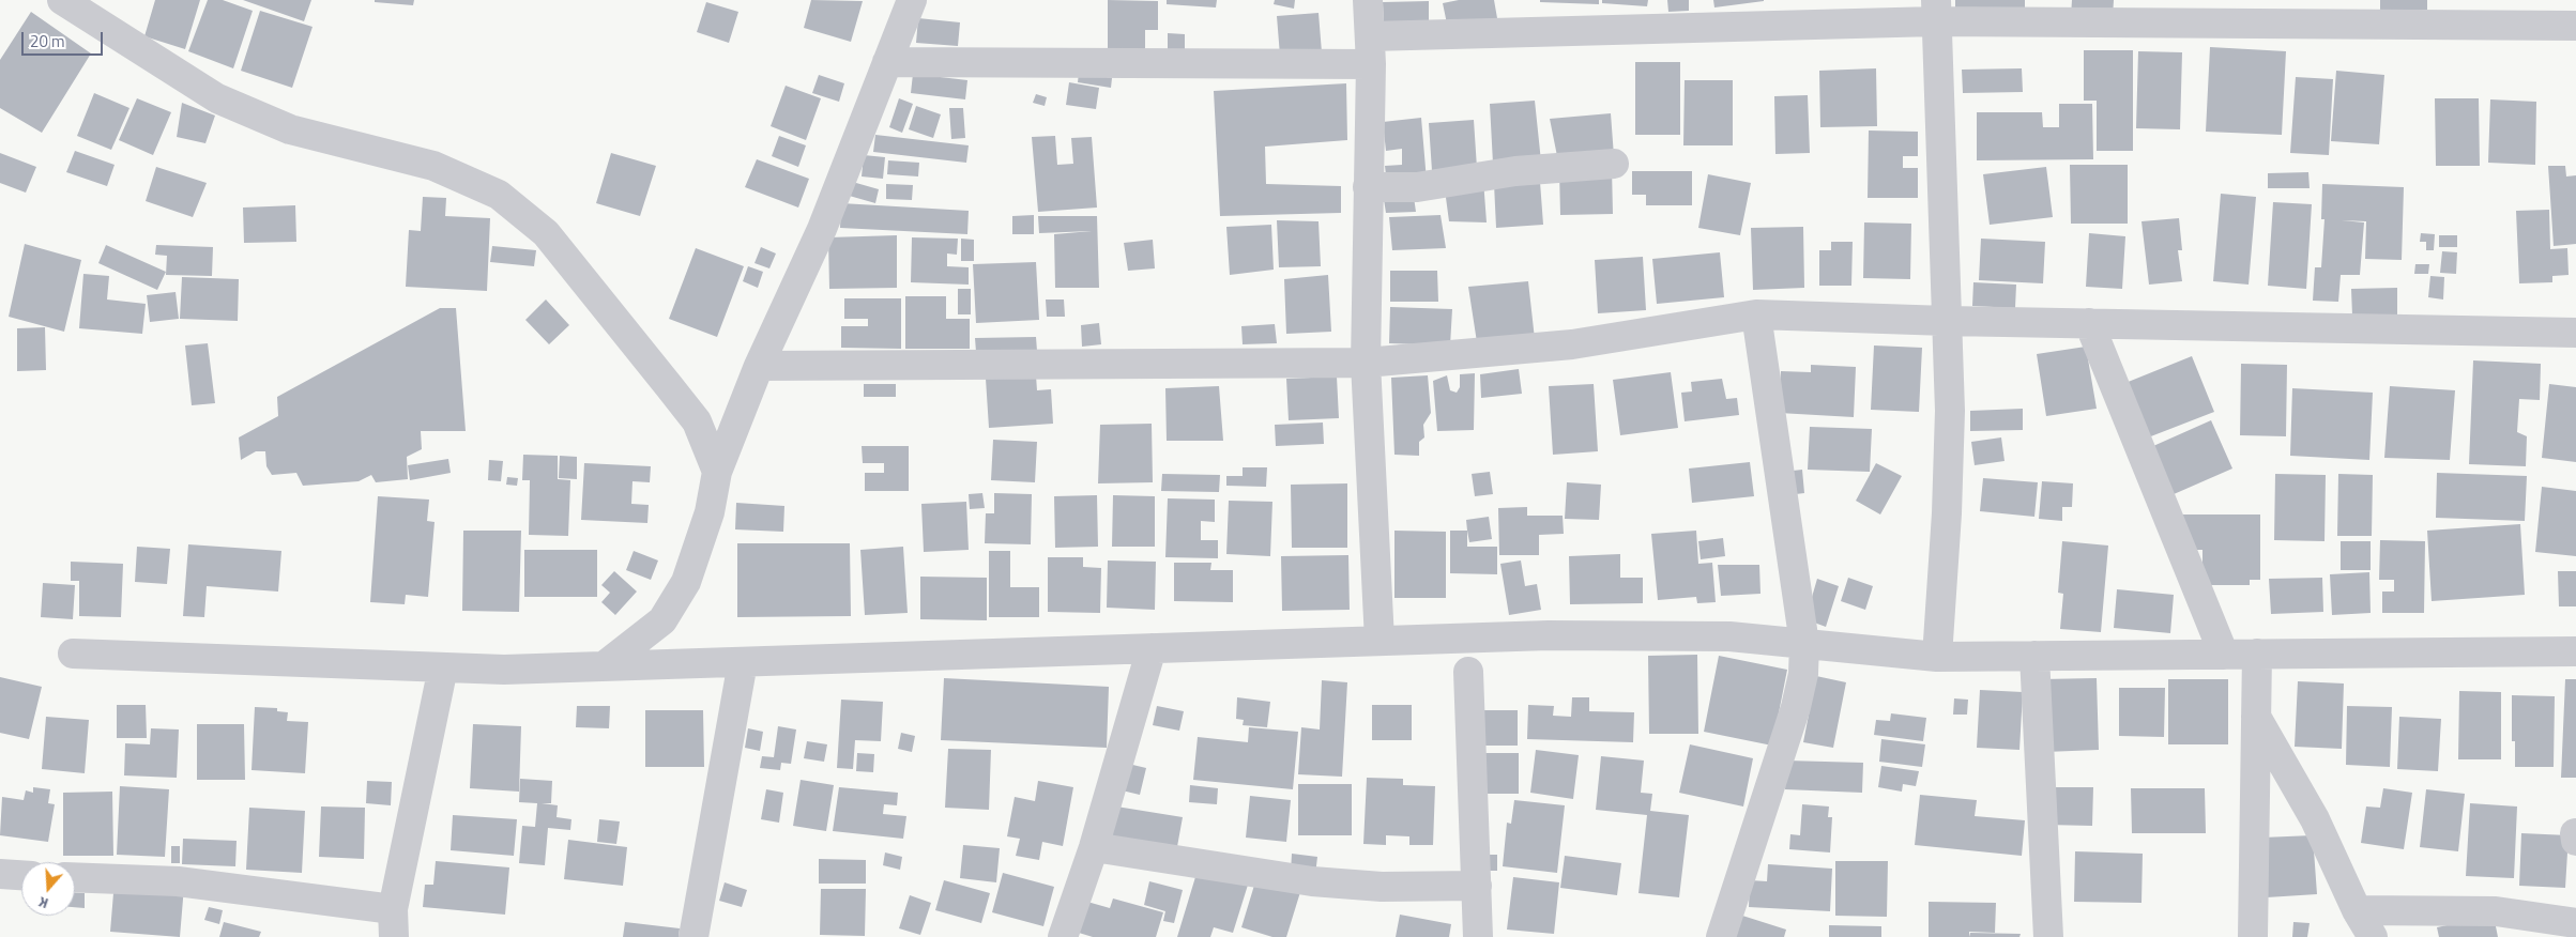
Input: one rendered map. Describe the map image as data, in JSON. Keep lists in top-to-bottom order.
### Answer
{
  "scale_bar": "20 m",
  "north": "bottom"
}
